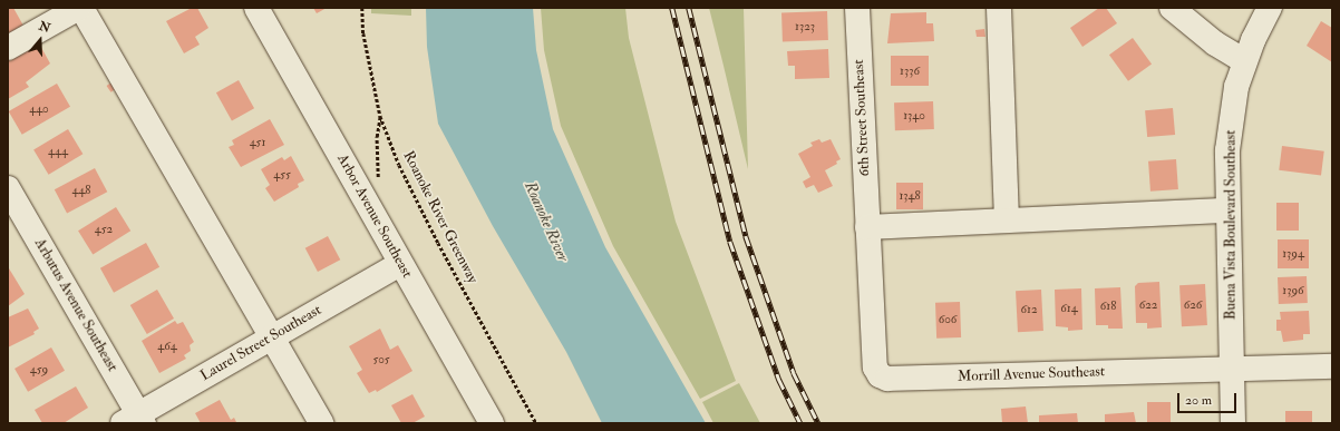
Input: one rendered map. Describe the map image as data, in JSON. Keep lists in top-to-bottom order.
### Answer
{
  "streets": {
    "street": [
      "6th Street Southeast",
      "Arbor Avenue Southeast",
      "Buena Vista Boulevard Southeast",
      "Arbutus Avenue Southeast",
      "Laurel Street Southeast",
      "Morrill Avenue Southeast"
    ],
    "path": ["Roanoke River Greenway"]
  },
  "crossings": [
    ["6th Street Southeast", "Morrill Avenue Southeast"],
    ["Arbor Avenue Southeast", "Laurel Street Southeast"],
    ["Buena Vista Boulevard Southeast", "Morrill Avenue Southeast"],
    ["Arbutus Avenue Southeast", "Laurel Street Southeast"]
  ],
  "water": ["Roanoke River"],
  "house_numbers": [
    "1323",
    "1336",
    "440",
    "1340",
    "451",
    "444",
    "455",
    "448",
    "1348",
    "452",
    "1394",
    "1396",
    "622",
    "626",
    "618",
    "614",
    "612",
    "606",
    "464",
    "505",
    "459"
  ],
  "scale_bar": "20 m",
  "north": "top"
}
